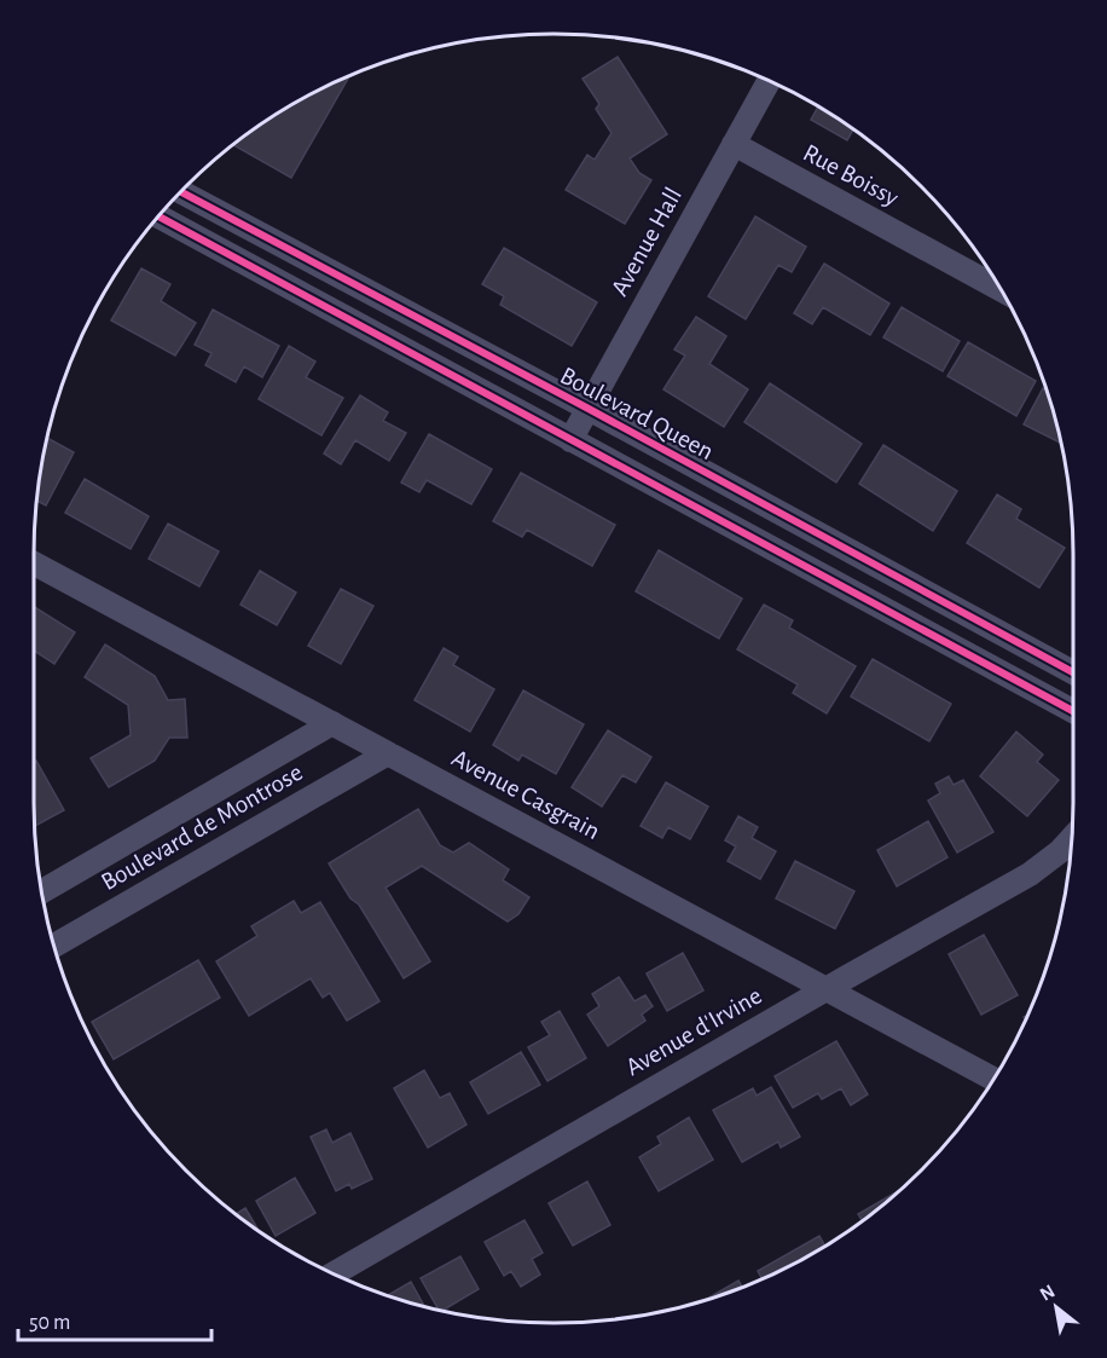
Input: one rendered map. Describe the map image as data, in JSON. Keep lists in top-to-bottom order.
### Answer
{
  "streets": {
    "street": [
      "Rue Boissy",
      "Avenue Hall",
      "Boulevard Queen",
      "Avenue Casgrain",
      "Boulevard de Montrose",
      "Avenue d'Irvine"
    ]
  },
  "crossings": [
    ["Rue Boissy", "Avenue Hall"],
    ["Avenue Hall", "Boulevard Queen"],
    ["Avenue Casgrain", "Boulevard de Montrose"],
    ["Avenue Casgrain", "Avenue d'Irvine"]
  ],
  "scale_bar": "50 m",
  "north": "top left"
}
